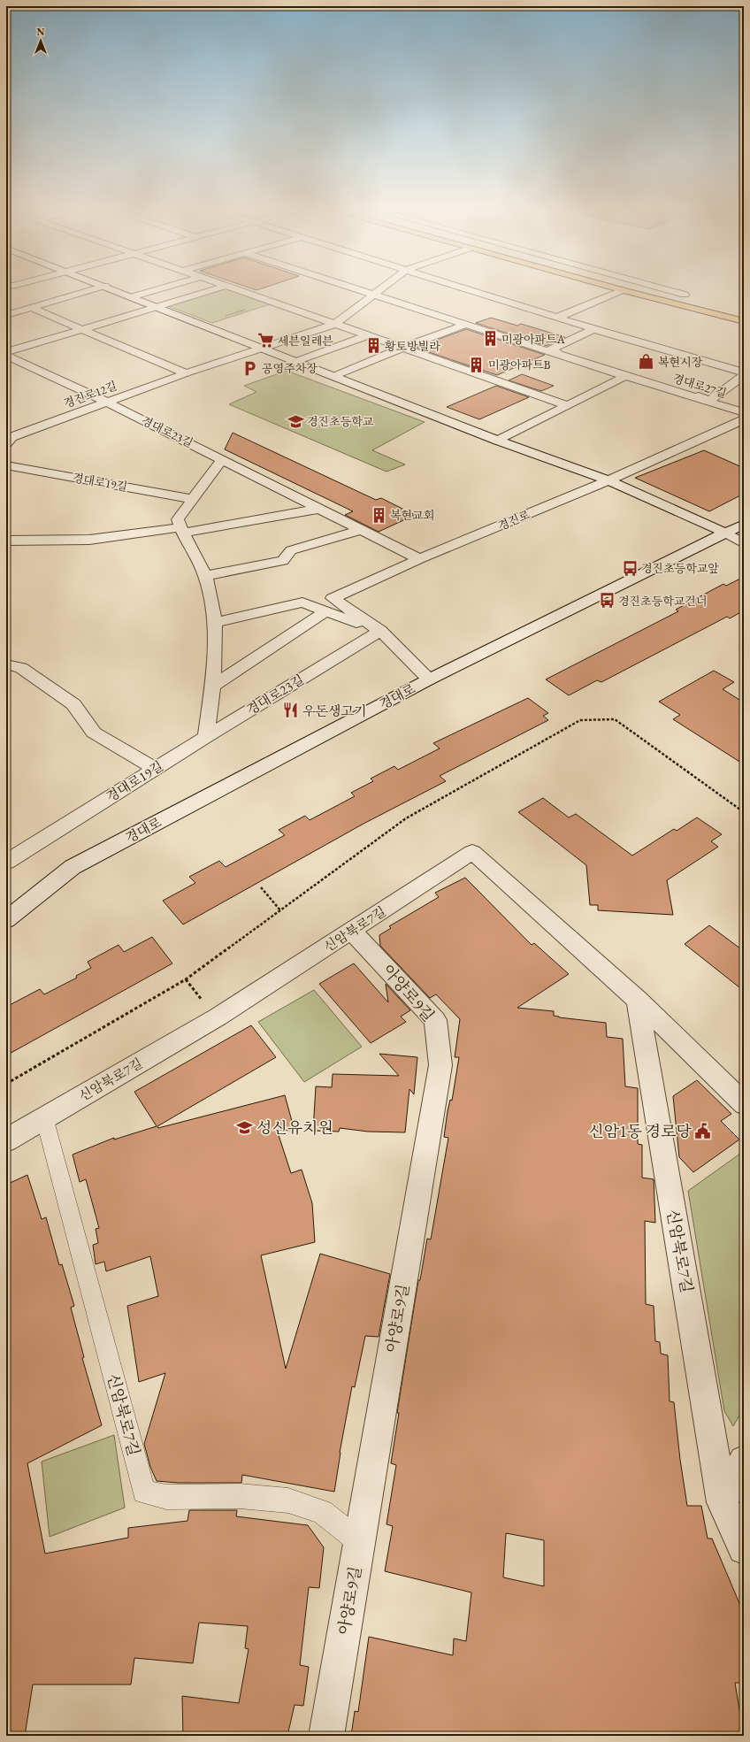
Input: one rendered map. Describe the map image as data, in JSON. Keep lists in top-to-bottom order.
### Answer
{
  "streets": {
    "street": [
      "경대로27길",
      "경진로12길",
      "경대로23길",
      "경대로19길",
      "경진로",
      "경대로",
      "신암북로7길",
      "아양로9길"
    ]
  },
  "crossings": [
    ["경대로27길", "경진로12길"],
    ["경진로12길", "경대로23길"],
    ["경대로23길", "경대로19길"],
    ["경대로23길", "경진로"],
    ["신암북로7길", "아양로9길"]
  ],
  "places": {
    "building": [
      "미광아파트A",
      "황토방빌라",
      "미광아파트B",
      "복현교회"
    ],
    "supermarket": ["세븐일레븐"],
    "shop": ["복현시장"],
    "parking": ["공영주차장"],
    "school or university": ["경진초등학교", "성신유치원"],
    "bus stop": ["경진초등학교앞", "경진초등학교건너"],
    "restaurant": ["우돈생고기"],
    "public building": ["신암1동 경로당"]
  },
  "north": "top"
}
